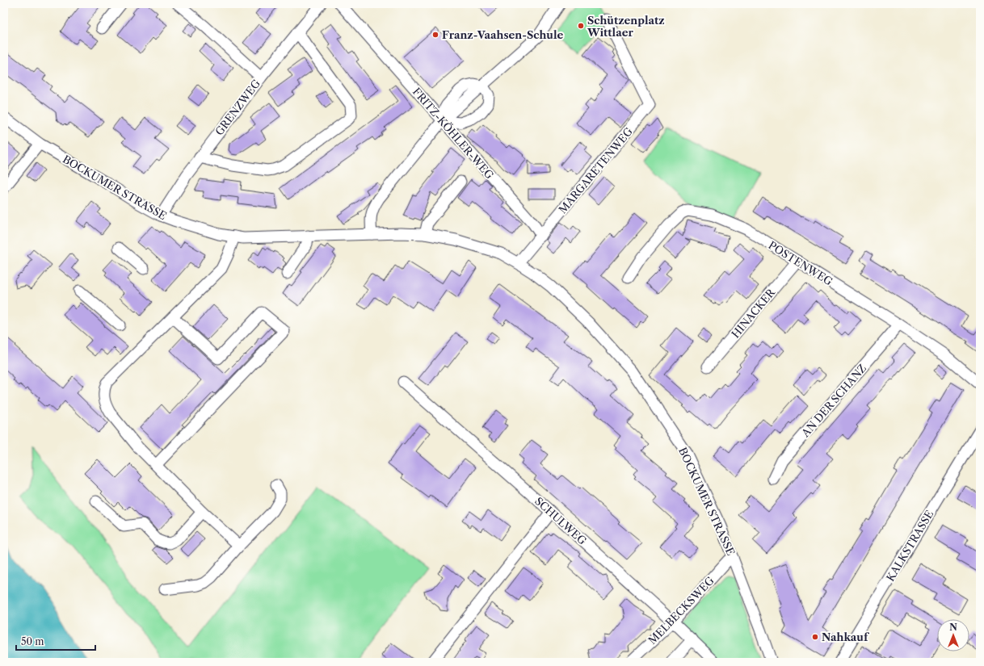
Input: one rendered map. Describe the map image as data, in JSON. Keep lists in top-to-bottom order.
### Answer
{
  "streets": {
    "street": [
      "GRENZWEG",
      "FRITZ-KÖHLER-WEG",
      "MARGARETENWEG",
      "BOCKUMER STRASSE",
      "POSTENWEG",
      "HINACKER",
      "AN DER SCHANZ",
      "SCHULWEG",
      "KALKSTRASSE",
      "MELBECKSWEG"
    ]
  },
  "crossings": [
    ["GRENZWEG", "BOCKUMER STRASSE"],
    ["FRITZ-KÖHLER-WEG", "MARGARETENWEG"],
    ["BOCKUMER STRASSE", "MELBECKSWEG"],
    ["POSTENWEG", "HINACKER"],
    ["POSTENWEG", "AN DER SCHANZ"],
    ["SCHULWEG", "MELBECKSWEG"]
  ],
  "places": ["Schützenplatz Wittlaer", "Franz-Vaahsen-Schule", "Nahkauf"],
  "scale_bar": "50 m",
  "north": "top"
}
